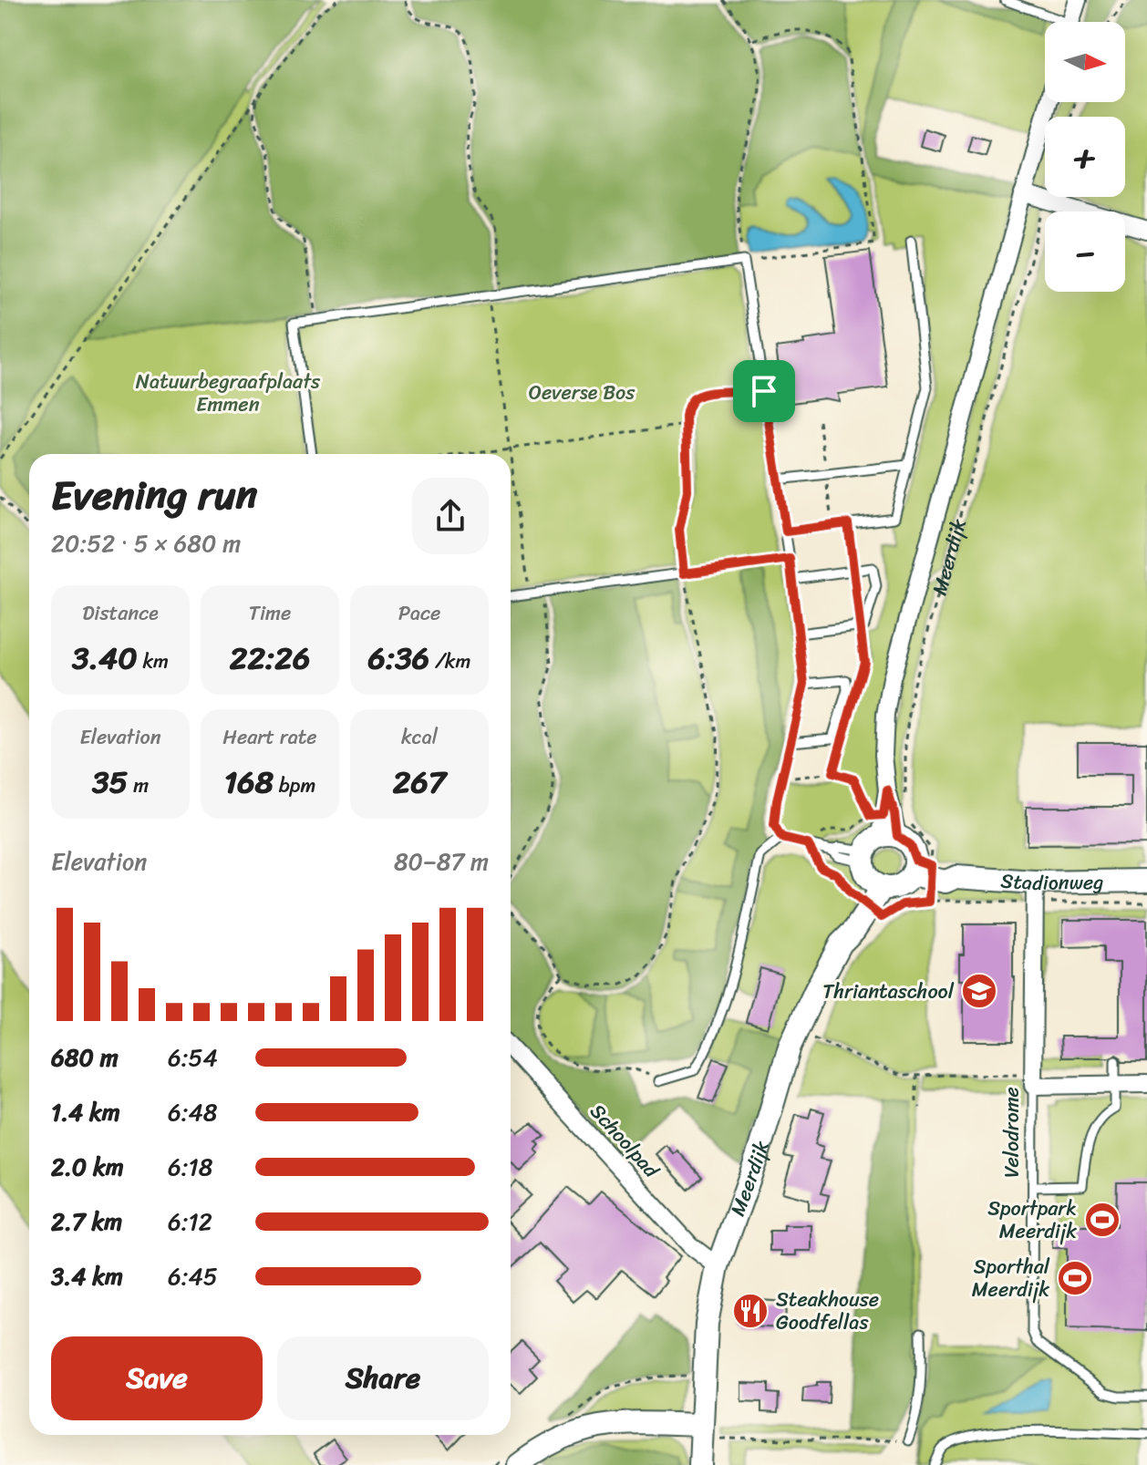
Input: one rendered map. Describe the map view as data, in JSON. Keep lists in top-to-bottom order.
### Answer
{
  "streets": {
    "street": [
      "Meerdijk",
      "Stadionweg",
      "Velodrome",
      "Schoolpad"
    ]
  },
  "crossings": [
    ["Meerdijk", "Schoolpad"],
    ["Stadionweg", "Velodrome"]
  ],
  "parks": ["Natuurbegraafplaats Emmen", "Oeverse Bos"],
  "places": {
    "school or university": ["Thriantaschool"],
    "sports": ["Sportpark Meerdijk", "Sporthal Meerdijk"],
    "restaurant": ["Steakhouse Goodfellas"]
  },
  "north": "right",
  "page": {
    "map_buttons": ["+", "−"],
    "heading": ["Evening run", "20:52 · 5 × 680 m"],
    "stats": [
      ["Distance", "3.40 km"],
      ["Time", "22:26"],
      ["Pace", "6:36 /km"],
      ["Elevation", "35 m"],
      ["Heart rate", "168 bpm"],
      ["kcal", "267"]
    ],
    "chart": ["Elevation", "80–87 m"],
    "list": [
      {
        "name": "680 m",
        "note": "6:54"
      },
      {
        "name": "1.4 km",
        "note": "6:48"
      },
      {
        "name": "2.0 km",
        "note": "6:18"
      },
      {
        "name": "2.7 km",
        "note": "6:12"
      },
      {
        "name": "3.4 km",
        "note": "6:45"
      }
    ],
    "buttons": ["Save", "Share"]
  }
}
